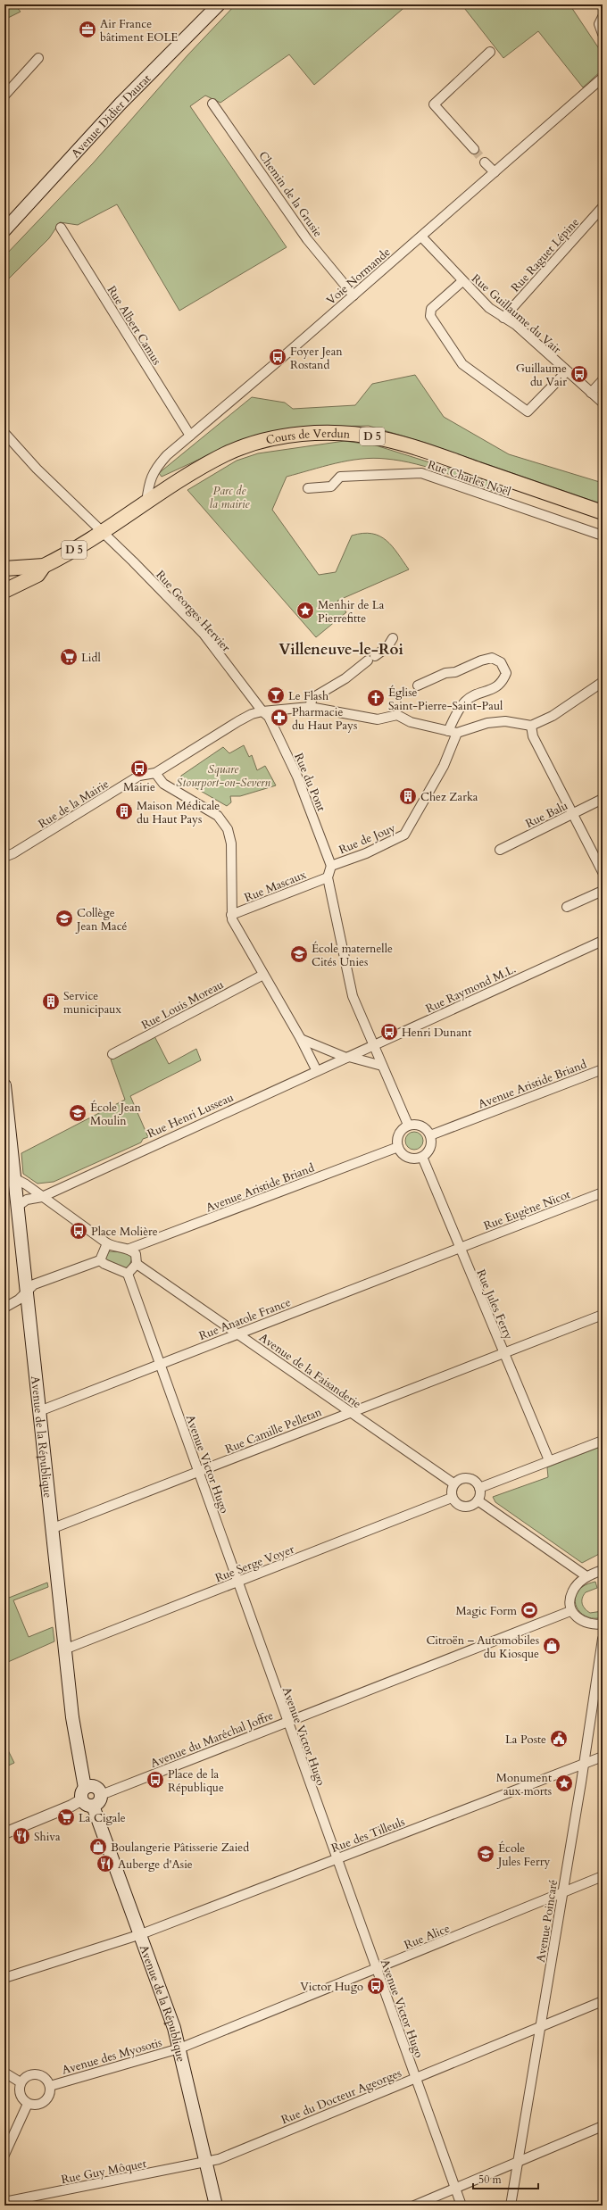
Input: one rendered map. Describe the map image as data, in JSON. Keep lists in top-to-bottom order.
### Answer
{
  "streets": {
    "main road": [
      "Avenue Didier Daurat",
      "D 5",
      "Cours de Verdun",
      "Avenue de la République"
    ],
    "street": [
      "Chemin de la Grusie",
      "Rue Raguet Lépine",
      "Voie Normande",
      "Rue Guillaume du Vair",
      "Rue Albert Camus",
      "Rue Charles Noël",
      "Rue Georges Hervier",
      "Rue du Pont",
      "Rue de la Mairie",
      "Rue Balu",
      "Rue de Jouy",
      "Rue Mascaux",
      "Rue Raymond M.L.",
      "Rue Louis Moreau",
      "Avenue Aristide Briand",
      "Rue Henri Lusseau",
      "Rue Eugène Nicot",
      "Rue Jules Ferry",
      "Rue Anatole France",
      "Avenue de la Faisanderie",
      "Rue Camille Pelletan",
      "Avenue Victor Hugo",
      "Rue Serge Voyer",
      "Avenue du Maréchal Joffre",
      "Rue des Tilleuls",
      "Avenue Poincaré",
      "Rue Alice",
      "Avenue des Myosotis",
      "Rue du Docteur Ageorges",
      "Rue Guy Môquet"
    ]
  },
  "crossings": [
    ["Chemin de la Grusie", "Voie Normande"],
    ["Rue Raguet Lépine", "Rue Guillaume du Vair"],
    ["Voie Normande", "Rue Guillaume du Vair"],
    ["Voie Normande", "Rue Albert Camus"],
    ["Voie Normande", "D 5"],
    ["Voie Normande", "Cours de Verdun"],
    ["D 5", "Cours de Verdun"],
    ["D 5", "Rue Georges Hervier"],
    ["Rue Georges Hervier", "Rue du Pont"],
    ["Rue du Pont", "Rue de Jouy"],
    ["Rue Raymond M.L.", "Rue Henri Lusseau"],
    ["Avenue Aristide Briand", "Rue Jules Ferry"],
    ["Rue Eugène Nicot", "Rue Jules Ferry"],
    ["Rue Eugène Nicot", "Rue Anatole France"],
    ["Rue Jules Ferry", "Rue Anatole France"],
    ["Rue Jules Ferry", "Rue Camille Pelletan"],
    ["Rue Anatole France", "Avenue de la Faisanderie"],
    ["Rue Anatole France", "Avenue de la République"],
    ["Rue Anatole France", "Avenue Victor Hugo"],
    ["Avenue de la Faisanderie", "Rue Camille Pelletan"],
    ["Avenue de la Faisanderie", "Rue Serge Voyer"],
    ["Rue Camille Pelletan", "Avenue de la République"],
    ["Rue Camille Pelletan", "Avenue Victor Hugo"],
    ["Avenue de la République", "Rue Serge Voyer"],
    ["Avenue de la République", "Rue des Tilleuls"],
    ["Avenue de la République", "Rue Alice"],
    ["Avenue de la République", "Avenue des Myosotis"],
    ["Avenue de la République", "Rue du Docteur Ageorges"],
    ["Avenue de la République", "Rue Guy Môquet"],
    ["Avenue Victor Hugo", "Rue Serge Voyer"],
    ["Avenue Victor Hugo", "Avenue du Maréchal Joffre"],
    ["Avenue Victor Hugo", "Rue des Tilleuls"],
    ["Avenue Victor Hugo", "Rue Alice"],
    ["Avenue Victor Hugo", "Rue du Docteur Ageorges"],
    ["Rue des Tilleuls", "Avenue Poincaré"],
    ["Avenue Poincaré", "Rue Alice"],
    ["Avenue Poincaré", "Rue du Docteur Ageorges"],
    ["Rue Alice", "Avenue des Myosotis"],
    ["Rue du Docteur Ageorges", "Rue Guy Môquet"]
  ],
  "districts": ["Villeneuve-le-Roi"],
  "parks": ["Parc de la mairie", "Square Stourport-on-Severn"],
  "places": {
    "office": ["Air France bâtiment EOLE"],
    "bus stop": [
      "Foyer Jean Rostand",
      "Guillaume du Vair",
      "Mairie",
      "Henri Dunant",
      "Place Molière",
      "Place de la République",
      "Victor Hugo"
    ],
    "place": ["Menhir de La Pierrefitte", "Monument aux morts"],
    "supermarket": ["Lidl", "La Cigale"],
    "bar": ["Le Flash"],
    "church": ["Église Saint-Pierre-Saint-Paul"],
    "pharmacy": ["Pharmacie du Haut Pays"],
    "building": ["Chez Zarka", "Maison Médicale du Haut Pays", "Service municipaux"],
    "school or university": [
      "Collège Jean Macé",
      "École maternelle Cités Unies",
      "École Jean Moulin",
      "École Jules Ferry"
    ],
    "sports": ["Magic Form"],
    "shop": ["Citroën – Automobiles du Kiosque", "Boulangerie Pâtisserie Zaied"],
    "public building": ["La Poste"],
    "restaurant": ["Shiva", "Auberge d'Asie"]
  },
  "scale_bar": "50 m"
}
